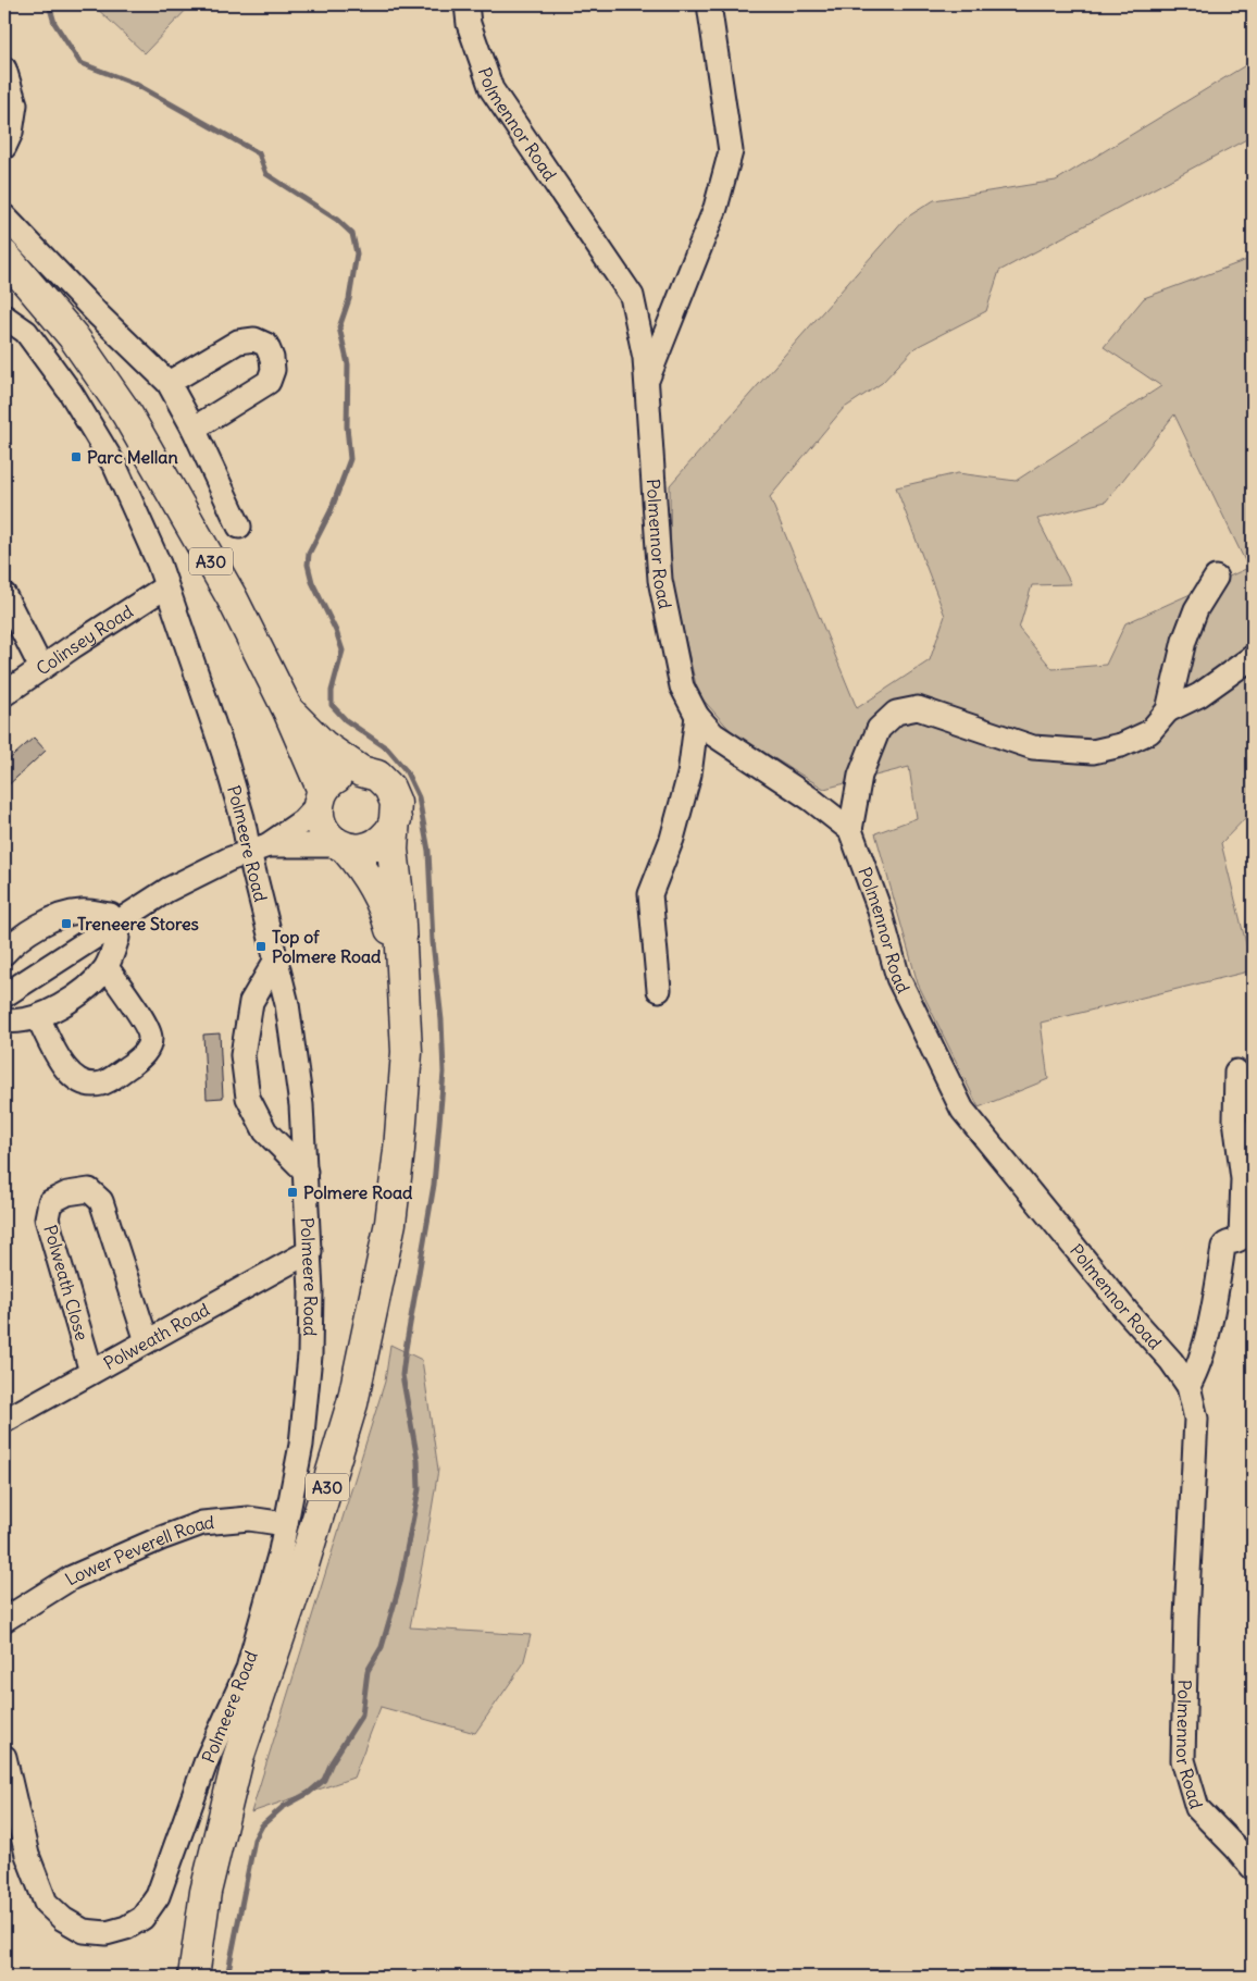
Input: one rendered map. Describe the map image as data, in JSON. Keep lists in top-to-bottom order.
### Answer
{
  "streets": {
    "highway": ["A30"],
    "street": [
      "Polmennor Road",
      "Colinsey Road",
      "Polmeere Road",
      "Polweath Close",
      "Polweath Road",
      "Lower Peverell Road"
    ]
  },
  "crossings": [
    ["Colinsey Road", "Polmeere Road"],
    ["Polmeere Road", "Polweath Road"],
    ["Polmeere Road", "Lower Peverell Road"],
    ["Polweath Close", "Polweath Road"]
  ],
  "places": {
    "transit": [
      "Parc Mellan",
      "Treneere Stores",
      "Top of Polmere Road",
      "Polmere Road"
    ]
  }
}
